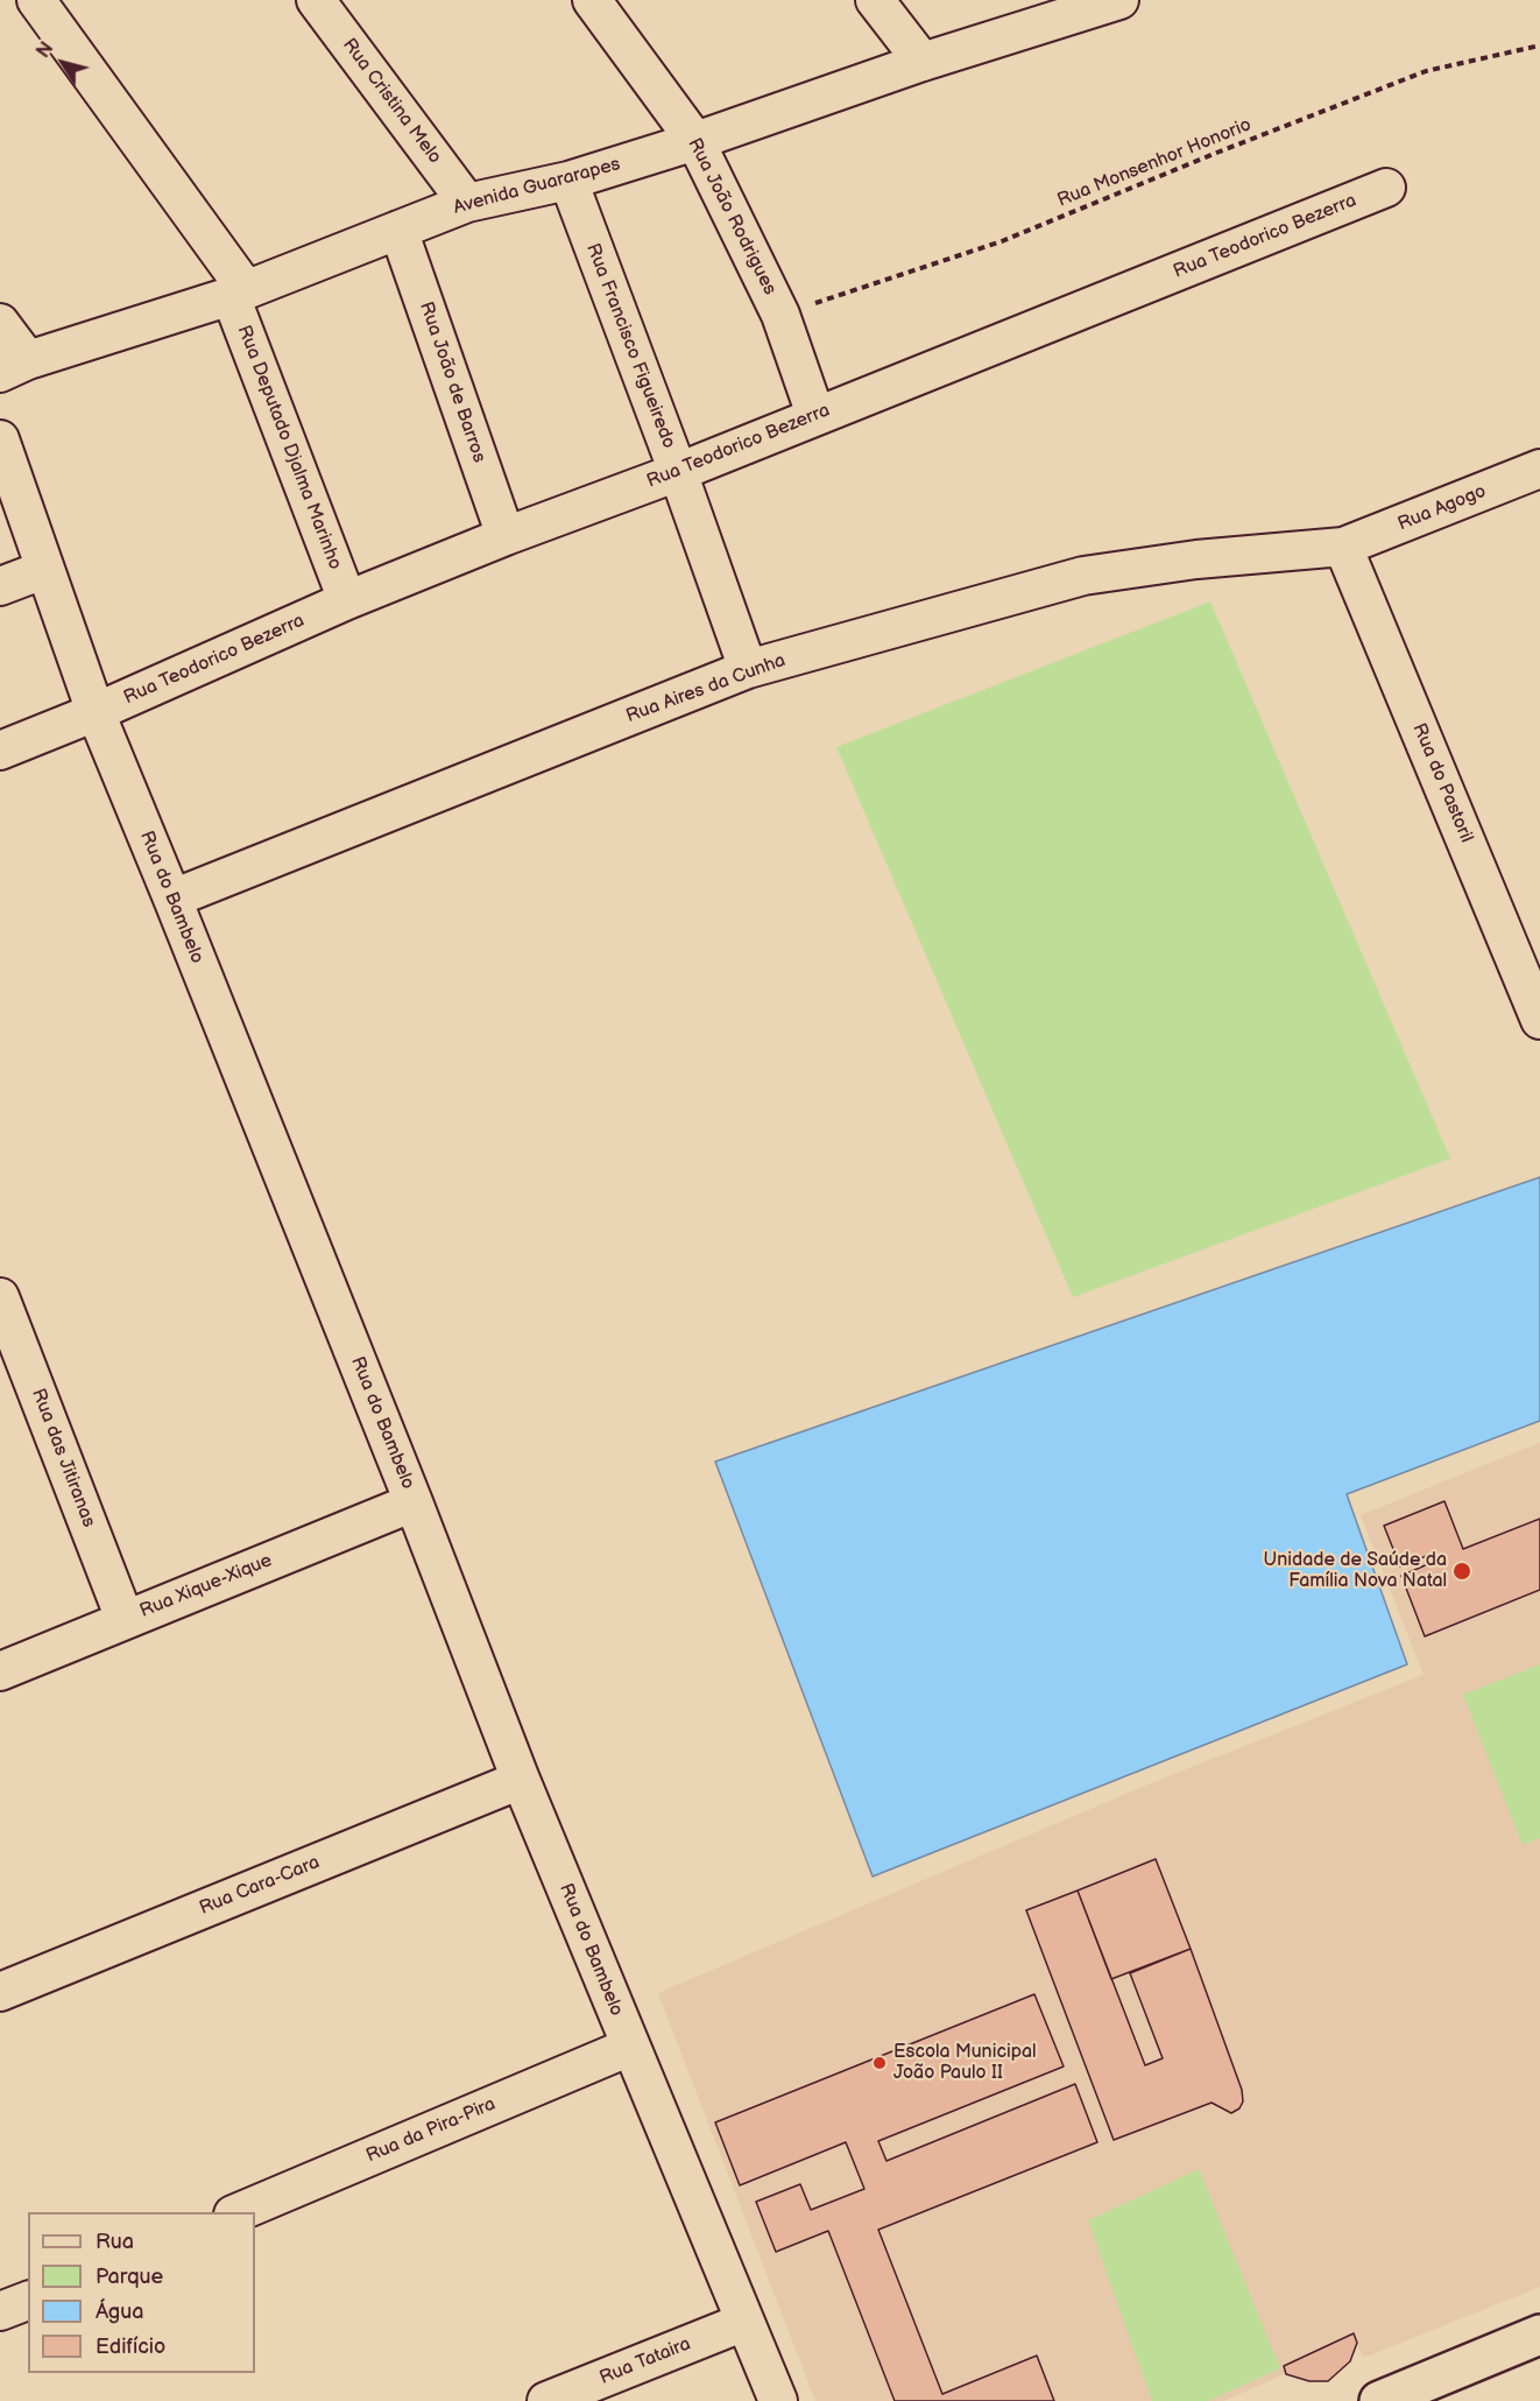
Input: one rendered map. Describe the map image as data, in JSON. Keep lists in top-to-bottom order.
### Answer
{
  "streets": {
    "street": [
      "Rua Cristina Melo",
      "Avenida Guararapes",
      "Rua João Rodrigues",
      "Rua Teodorico Bezerra",
      "Rua Francisco Figueiredo",
      "Rua João de Barros",
      "Rua Deputado Djalma Marinho",
      "Rua Agogo",
      "Rua Aires da Cunha",
      "Rua do Pastoril",
      "Rua do Bambelo",
      "Rua das Jitiranas",
      "Rua Xique-Xique",
      "Rua Cara-Cara",
      "Rua da Pira-Pira",
      "Rua Tataira"
    ],
    "path": ["Rua Monsenhor Honorio"]
  },
  "crossings": [
    ["Rua Cristina Melo", "Avenida Guararapes"],
    ["Rua Monsenhor Honorio", "Rua João Rodrigues"],
    ["Avenida Guararapes", "Rua João Rodrigues"],
    ["Avenida Guararapes", "Rua Francisco Figueiredo"],
    ["Avenida Guararapes", "Rua João de Barros"],
    ["Avenida Guararapes", "Rua Deputado Djalma Marinho"],
    ["Rua João Rodrigues", "Rua Teodorico Bezerra"],
    ["Rua Teodorico Bezerra", "Rua Francisco Figueiredo"],
    ["Rua Teodorico Bezerra", "Rua João de Barros"],
    ["Rua Teodorico Bezerra", "Rua Deputado Djalma Marinho"],
    ["Rua Teodorico Bezerra", "Rua do Bambelo"],
    ["Rua Francisco Figueiredo", "Rua Aires da Cunha"],
    ["Rua Agogo", "Rua Aires da Cunha"],
    ["Rua Agogo", "Rua do Pastoril"],
    ["Rua Aires da Cunha", "Rua do Pastoril"],
    ["Rua Aires da Cunha", "Rua do Bambelo"],
    ["Rua do Bambelo", "Rua Xique-Xique"],
    ["Rua do Bambelo", "Rua Cara-Cara"],
    ["Rua do Bambelo", "Rua da Pira-Pira"],
    ["Rua do Bambelo", "Rua Tataira"],
    ["Rua das Jitiranas", "Rua Xique-Xique"]
  ],
  "places": ["Unidade de Saúde da Família Nova Natal", "Escola Municipal João Paulo II"],
  "legend": [
    "Rua",
    "Parque",
    "Água",
    "Edifício"
  ],
  "north": "top left"
}
